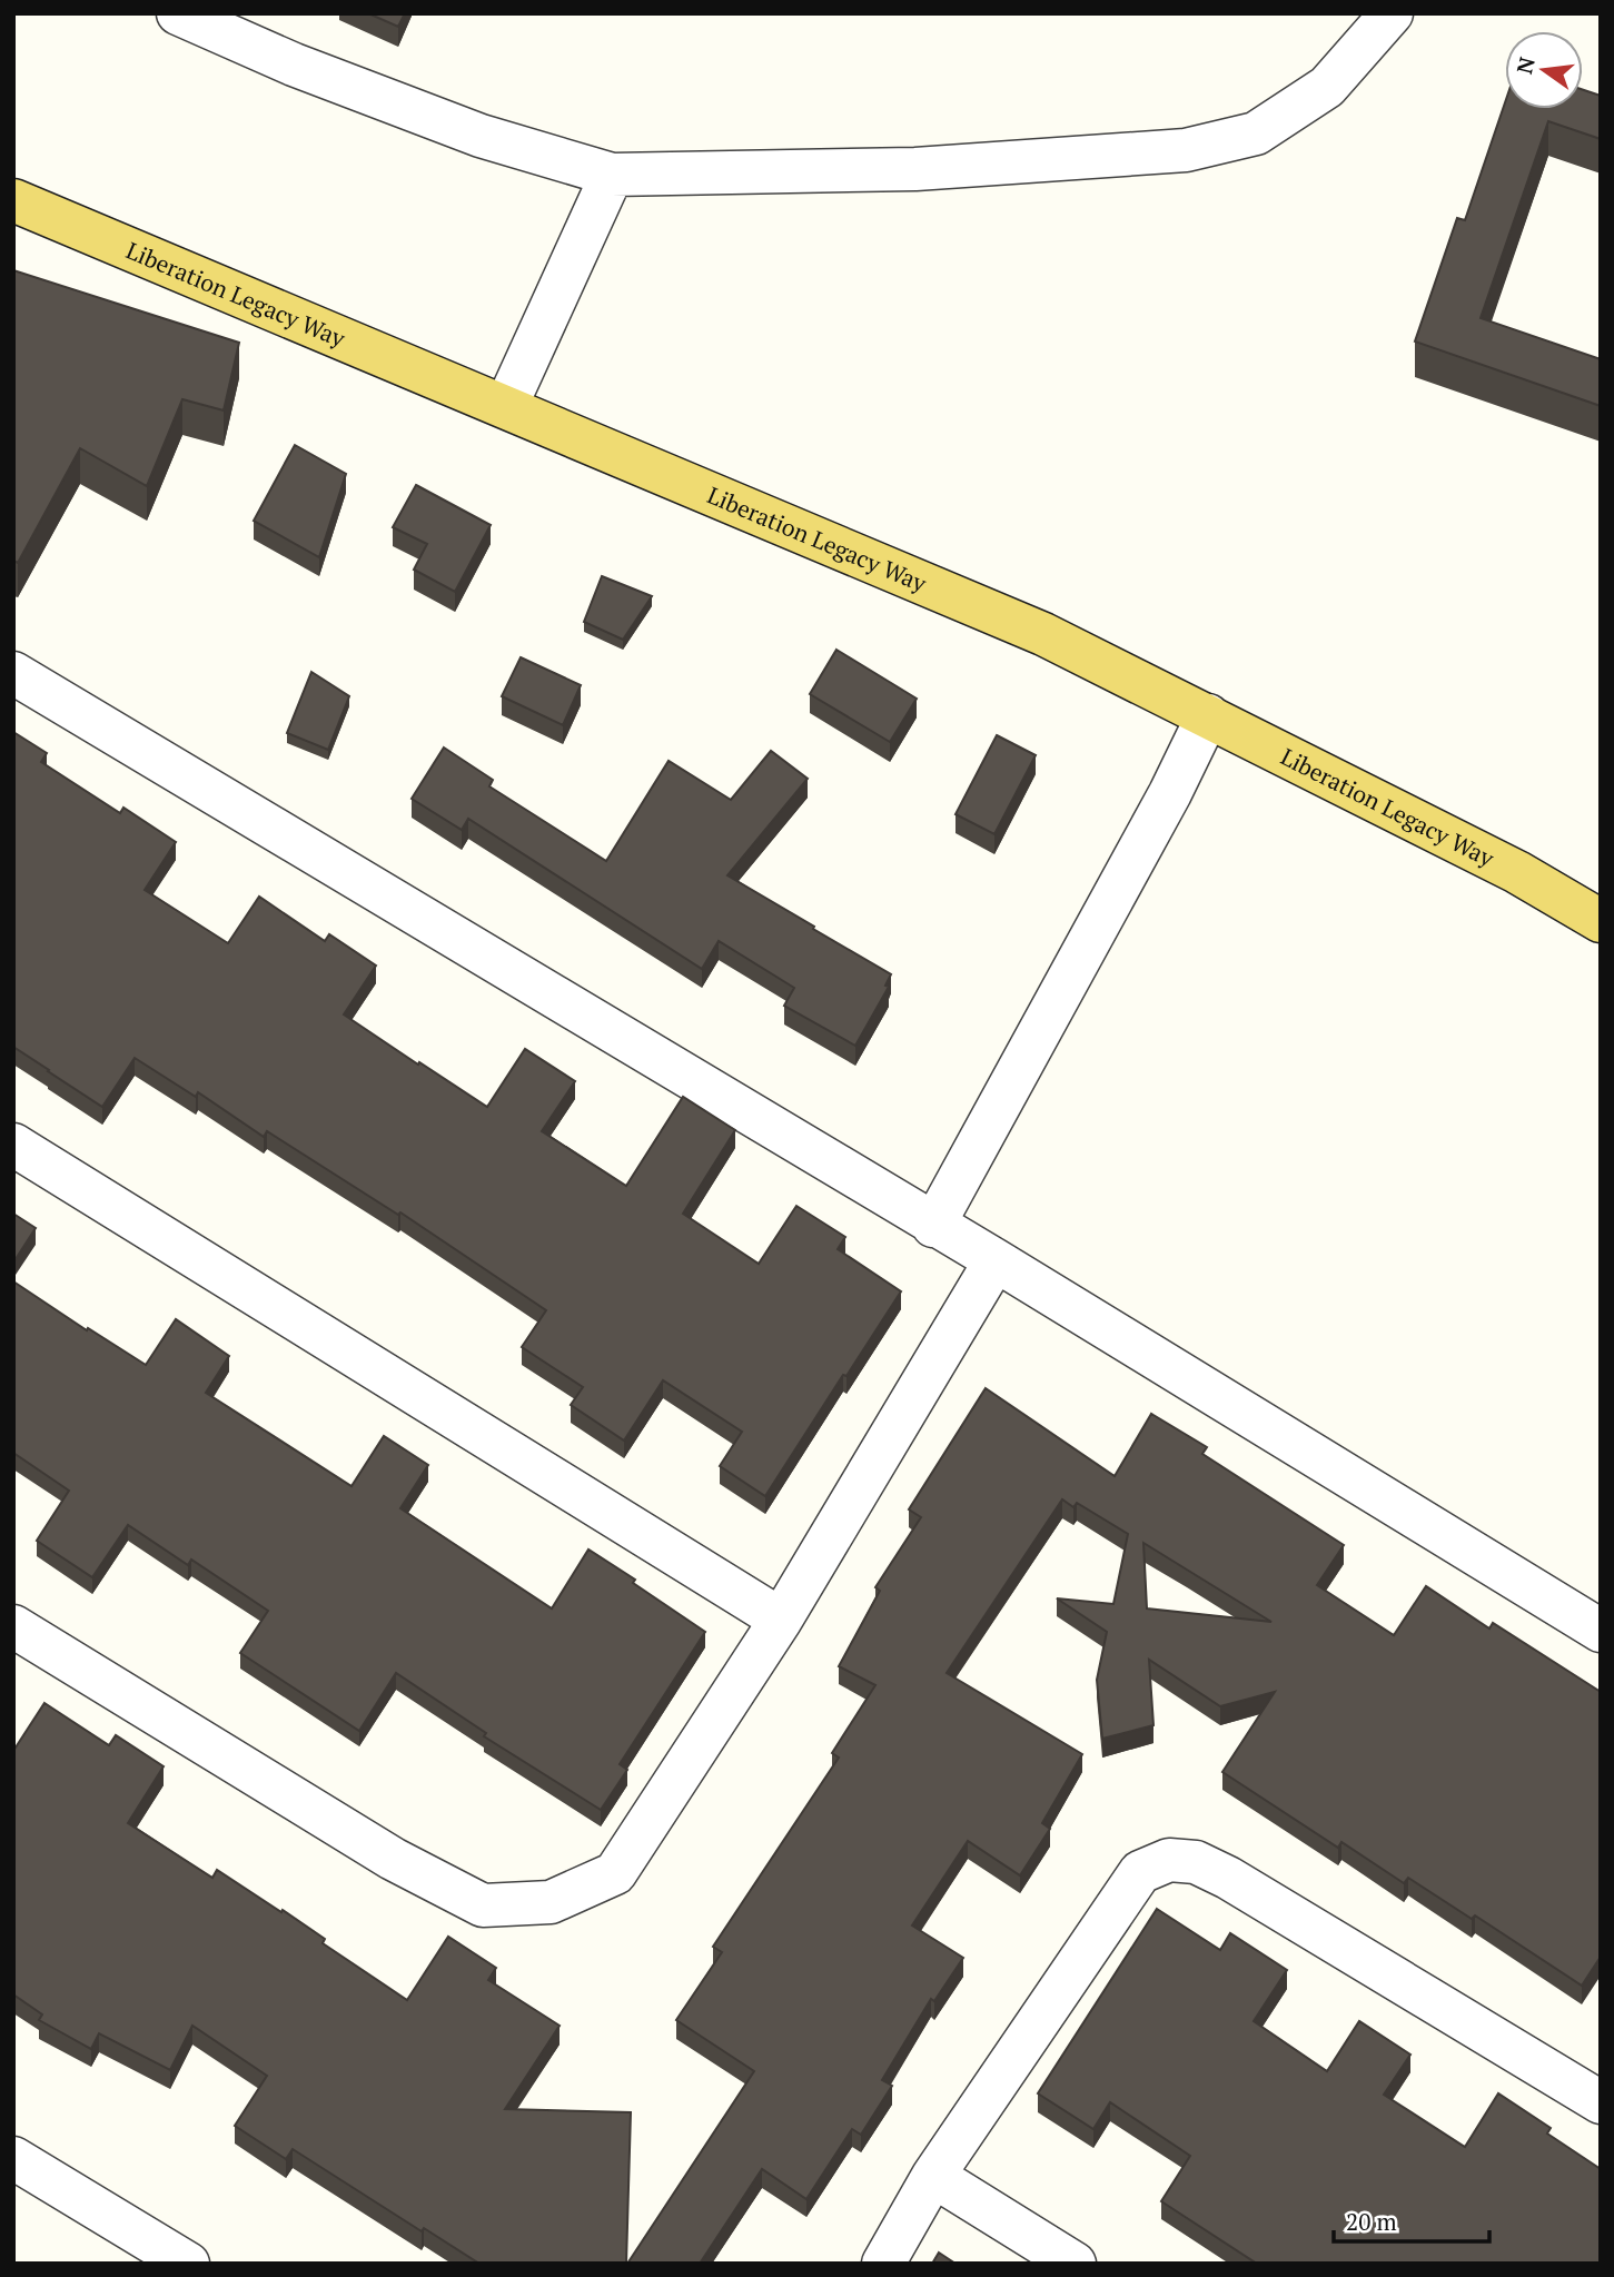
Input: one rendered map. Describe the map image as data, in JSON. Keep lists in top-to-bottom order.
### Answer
{
  "streets": {
    "main road": ["Liberation Legacy Way"]
  },
  "scale_bar": "20 m",
  "north": "left"
}
